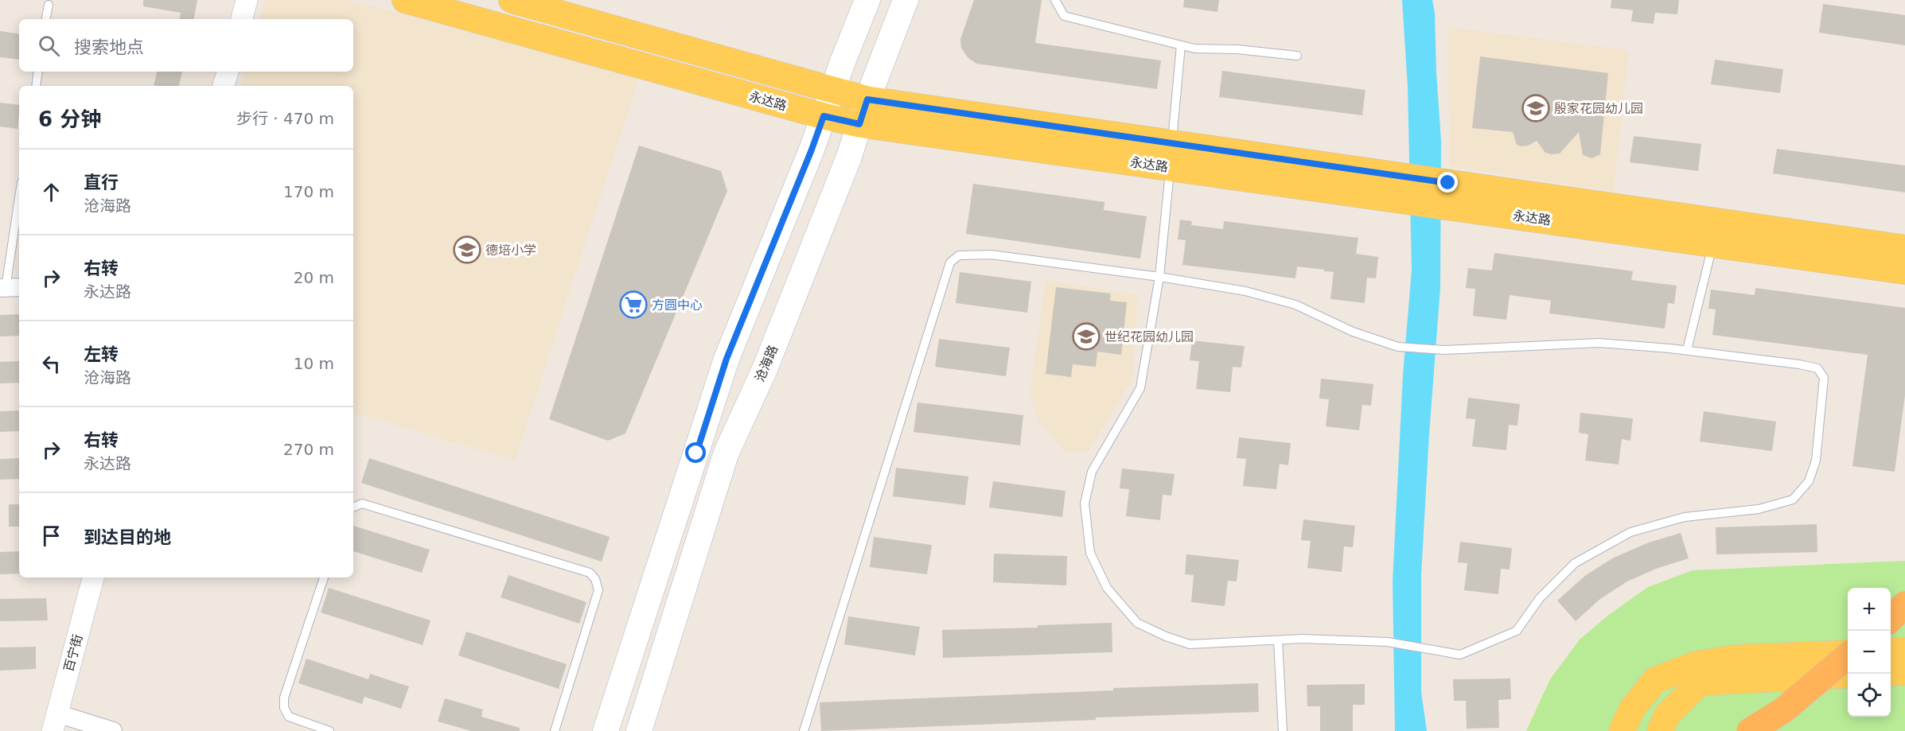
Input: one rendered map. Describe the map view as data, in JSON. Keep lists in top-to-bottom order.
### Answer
{
  "streets": {
    "main road": ["永达路", "沧海路"],
    "street": ["百宁街"]
  },
  "crossings": [
    ["永达路", "沧海路"]
  ],
  "places": {
    "school or university": ["殷家花园幼儿园", "德培小学", "世纪花园幼儿园"],
    "supermarket": ["方圆中心"]
  },
  "page": {
    "search": "搜索地点",
    "heading": ["6 分钟", "步行 · 470 m"],
    "list": [
      ["直行", "沧海路", "170 m"],
      ["右转", "永达路", "20 m"],
      ["左转", "沧海路", "10 m"],
      ["右转", "永达路", "270 m"],
      "到达目的地"
    ],
    "map_buttons": ["+", "−"]
  }
}
